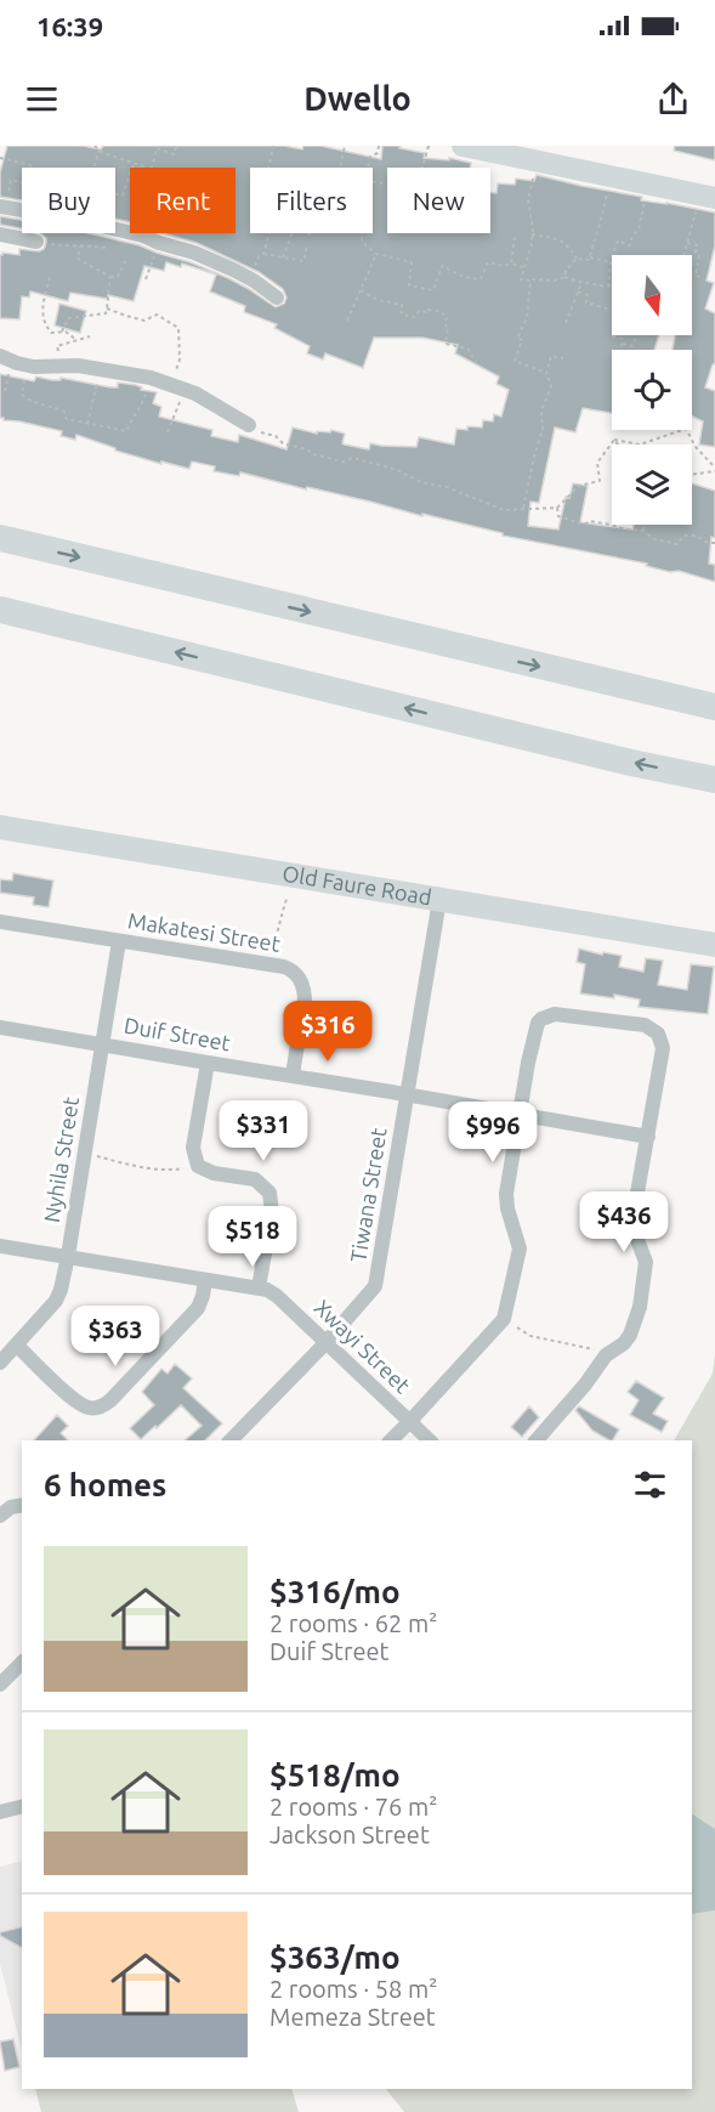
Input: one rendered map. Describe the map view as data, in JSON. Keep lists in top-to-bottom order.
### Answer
{
  "streets": {
    "main road": ["Old Faure Road"],
    "street": [
      "Makatesi Street",
      "Duif Street",
      "Nyhila Street",
      "Tiwana Street",
      "Xwayi Street"
    ]
  },
  "crossings": [
    ["Old Faure Road", "Tiwana Street"],
    ["Makatesi Street", "Duif Street"],
    ["Makatesi Street", "Nyhila Street"],
    ["Duif Street", "Nyhila Street"],
    ["Duif Street", "Tiwana Street"],
    ["Nyhila Street", "Xwayi Street"],
    ["Tiwana Street", "Xwayi Street"]
  ],
  "north": "bottom",
  "page": {
    "status": "16:39",
    "header": "Dwello",
    "chip": [
      "Buy",
      "Rent",
      "Filters",
      "New"
    ],
    "price": [
      "$316",
      "$331",
      "$996",
      "$436",
      "$518",
      "$363"
    ],
    "heading": "6 homes",
    "list": [
      {
        "name": "$316/mo",
        "note": "2 rooms · 62 m² · Duif Street"
      },
      {
        "name": "$518/mo",
        "note": "2 rooms · 76 m² · Jackson Street"
      },
      {
        "name": "$363/mo",
        "note": "2 rooms · 58 m² · Memeza Street"
      }
    ]
  }
}
